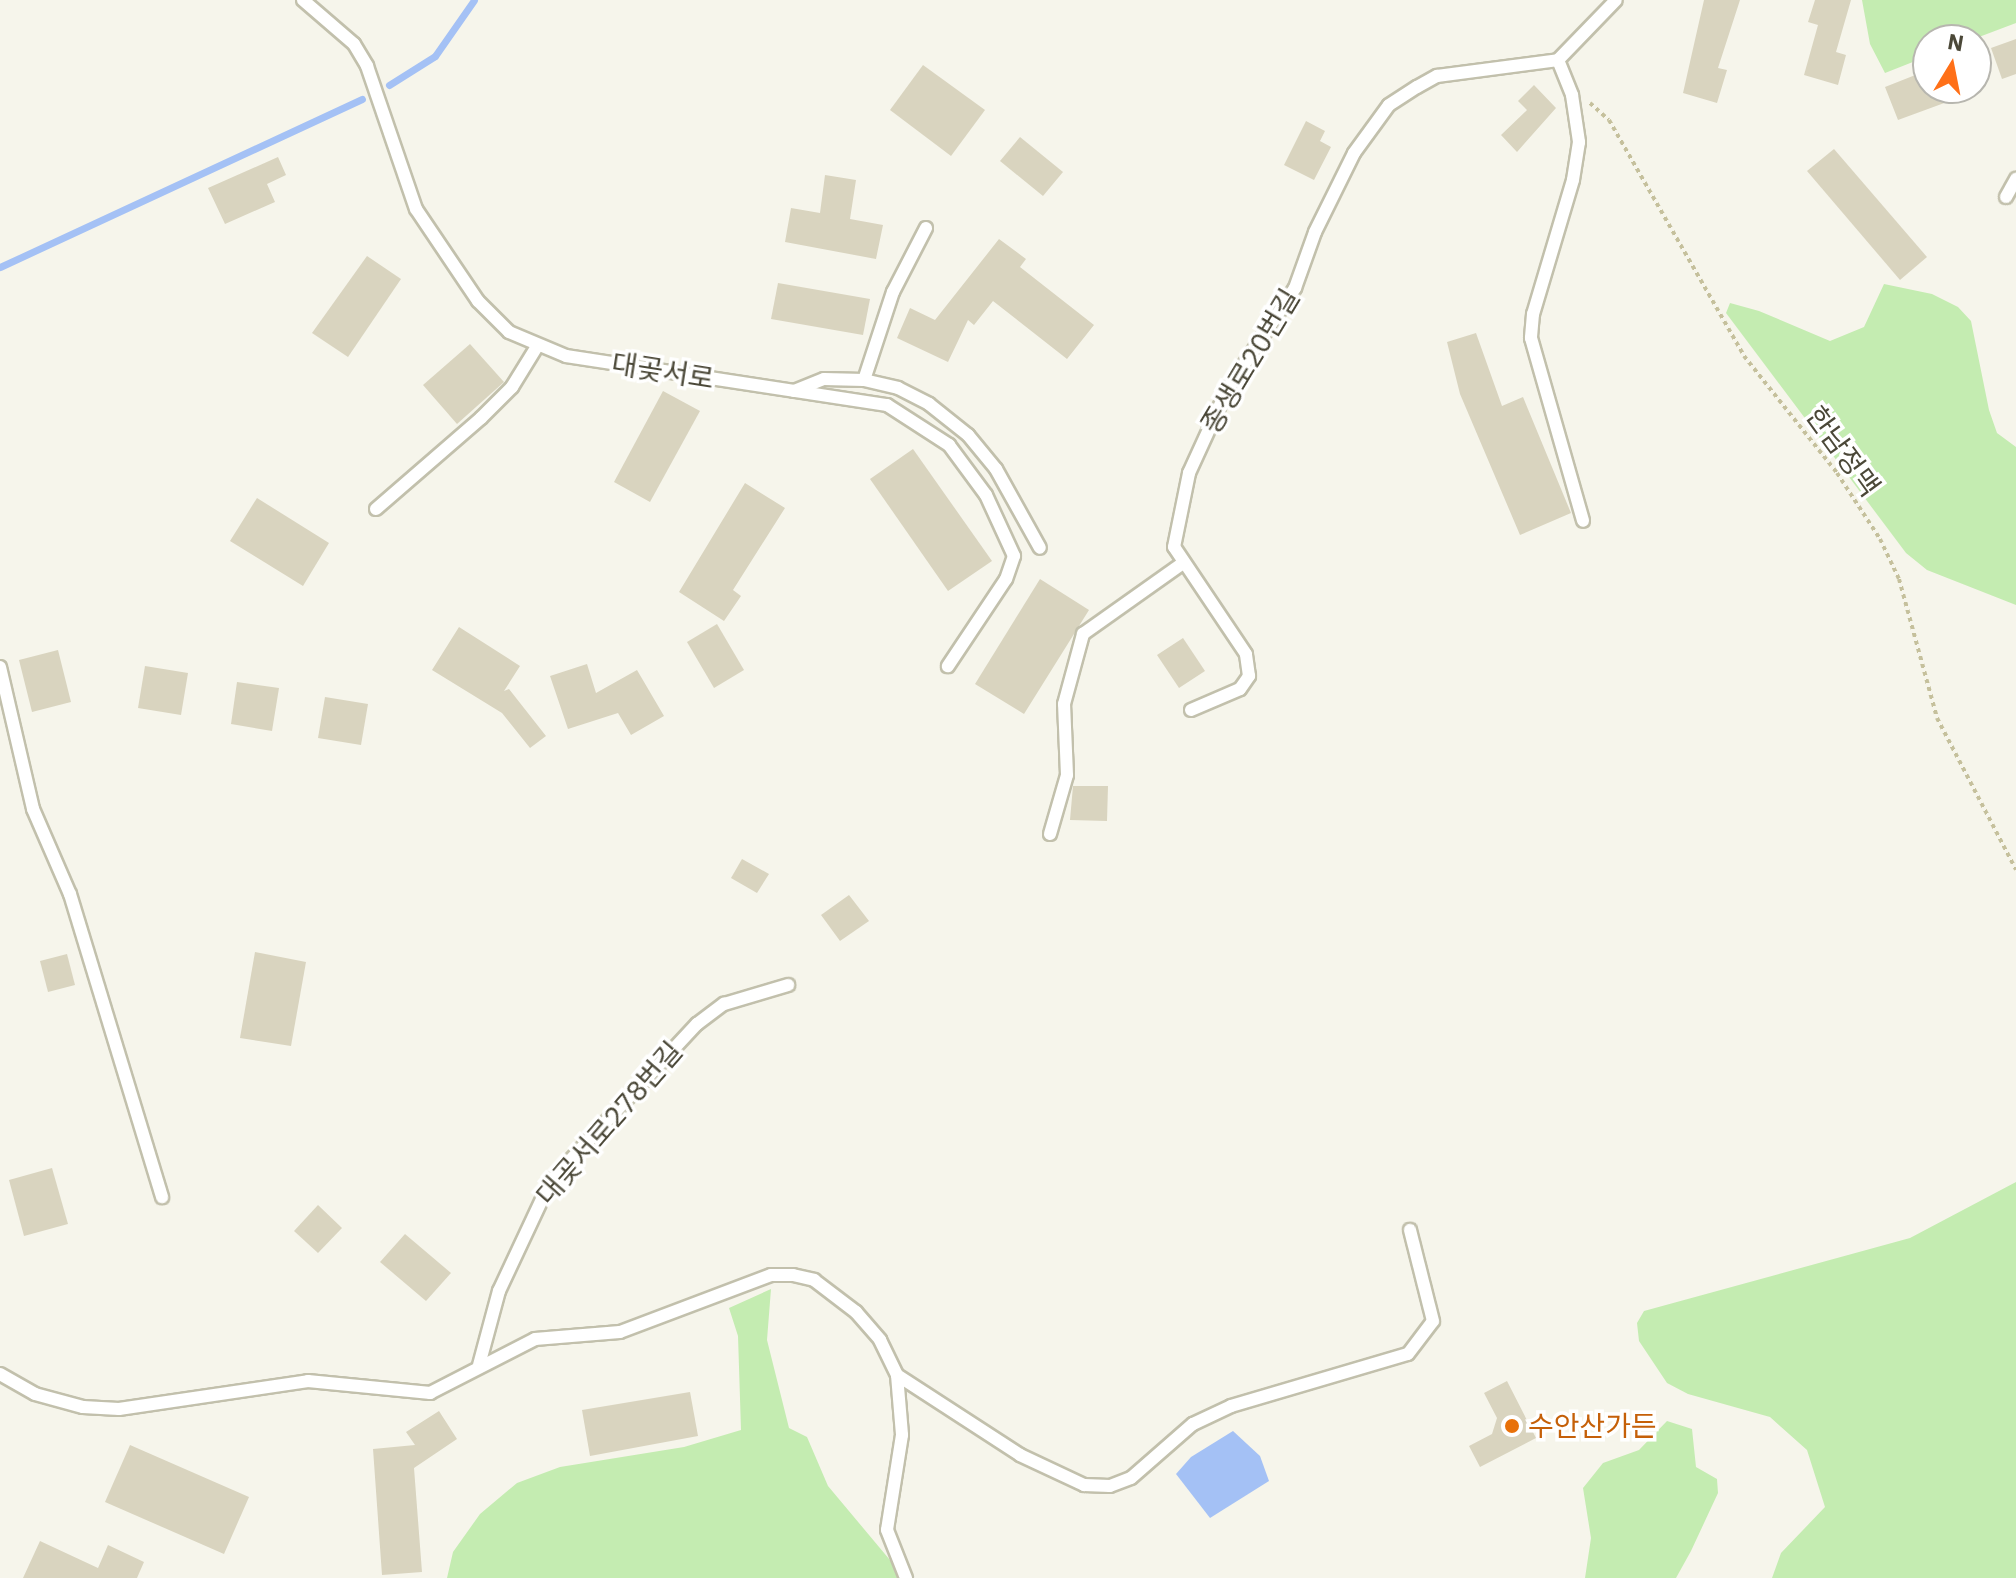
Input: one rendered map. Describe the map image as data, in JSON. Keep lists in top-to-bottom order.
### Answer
{
  "streets": {
    "lane": ["종생로20번길", "대곶서로", "대곶서로278번길"],
    "path": ["한남정맥"]
  },
  "places": ["수안산가든"],
  "north": "top"
}
